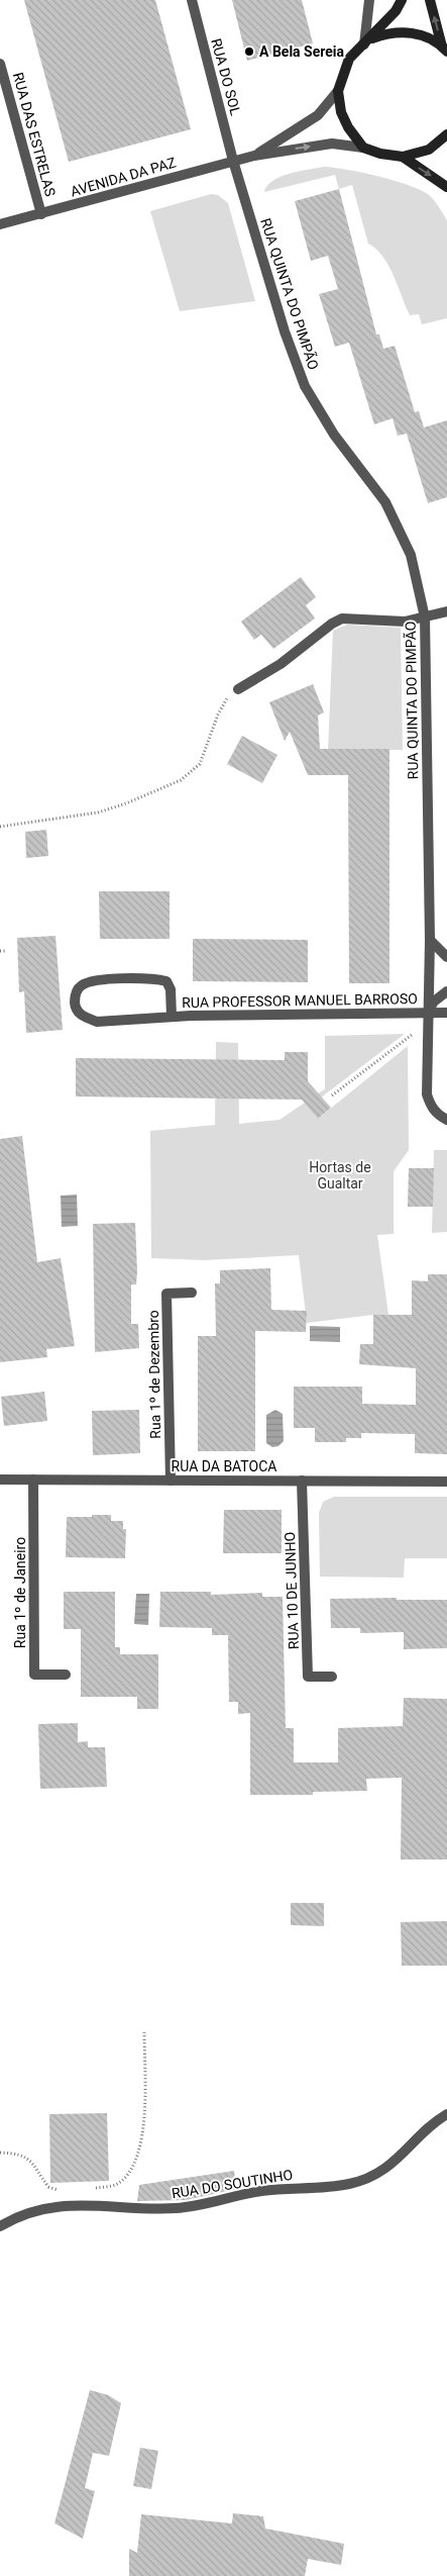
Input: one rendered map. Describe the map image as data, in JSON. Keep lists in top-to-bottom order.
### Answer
{
  "streets": {
    "street": [
      "RUA DO SOL",
      "RUA DAS ESTRELAS",
      "AVENIDA DA PAZ",
      "RUA QUINTA DO PIMPÃO",
      "RUA PROFESSOR MANUEL BARROSO",
      "Rua 1º de Dezembro",
      "RUA DA BATOCA",
      "RUA 10 DE JUNHO",
      "Rua 1º de Janeiro",
      "RUA DO SOUTINHO"
    ]
  },
  "crossings": [
    ["RUA DO SOL", "AVENIDA DA PAZ"],
    ["RUA DO SOL", "RUA QUINTA DO PIMPÃO"],
    ["RUA DAS ESTRELAS", "AVENIDA DA PAZ"],
    ["AVENIDA DA PAZ", "RUA QUINTA DO PIMPÃO"],
    ["RUA QUINTA DO PIMPÃO", "RUA PROFESSOR MANUEL BARROSO"],
    ["Rua 1º de Dezembro", "RUA DA BATOCA"],
    ["RUA DA BATOCA", "RUA 10 DE JUNHO"],
    ["RUA DA BATOCA", "Rua 1º de Janeiro"]
  ],
  "parks": ["Hortas de Gualtar"],
  "places": ["A Bela Sereia"]
}
